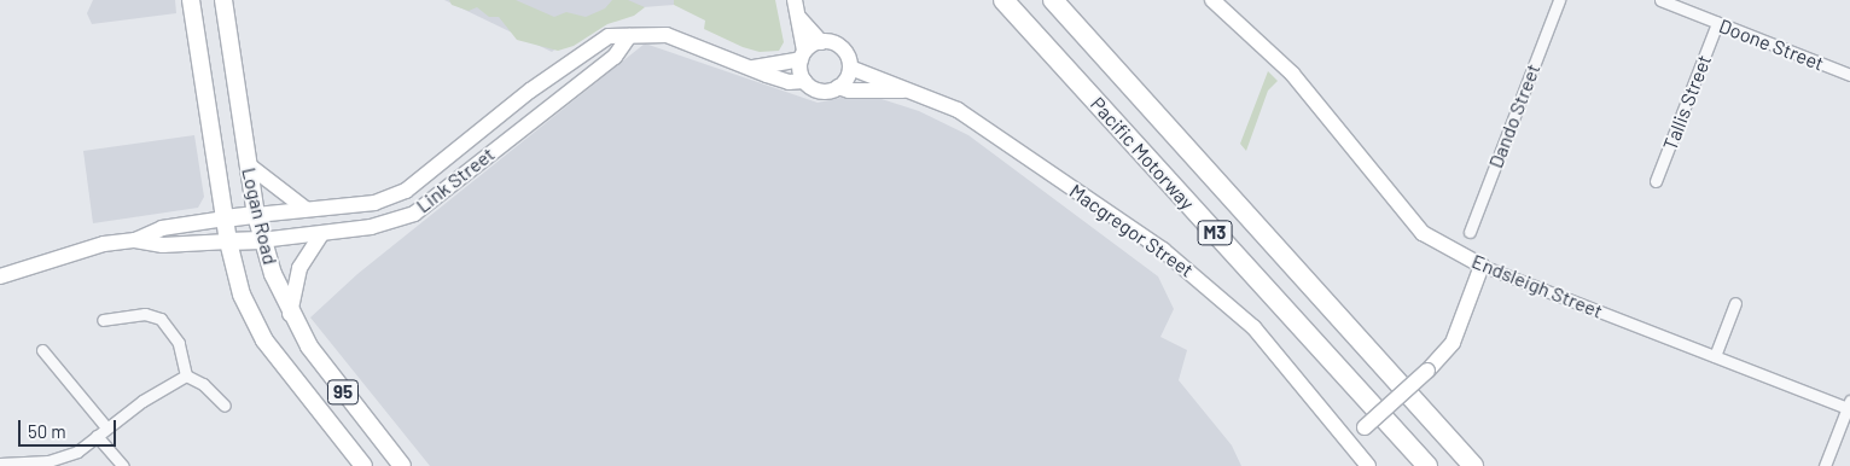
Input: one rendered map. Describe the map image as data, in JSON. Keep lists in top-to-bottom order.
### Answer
{
  "streets": {
    "highway": ["Pacific Motorway", "M3"],
    "main road": ["Link Street", "Logan Road", "95"],
    "street": [
      "Doone Street",
      "Tallis Street",
      "Dando Street",
      "Macgregor Street",
      "Endsleigh Street"
    ]
  },
  "crossings": [
    ["Doone Street", "Tallis Street"],
    ["Link Street", "Logan Road"],
    ["Link Street", "Macgregor Street"]
  ],
  "scale_bar": "50 m"
}
